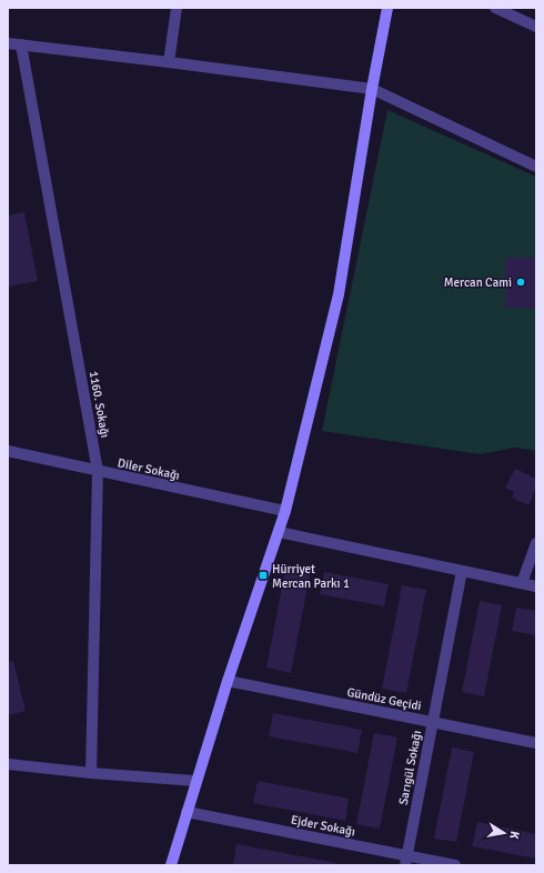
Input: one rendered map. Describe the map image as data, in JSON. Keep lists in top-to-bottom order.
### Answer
{
  "streets": {
    "street": [
      "1160. Sokağı",
      "Diler Sokağı",
      "Gündüz Geçidi",
      "Sarıgül Sokağı",
      "Ejder Sokağı"
    ]
  },
  "crossings": [
    ["1160. Sokağı", "Diler Sokağı"],
    ["Gündüz Geçidi", "Sarıgül Sokağı"],
    ["Sarıgül Sokağı", "Ejder Sokağı"]
  ],
  "places": {
    "other": ["Mercan Cami"],
    "transit": ["Hürriyet Mercan Parkı 1"]
  },
  "north": "right"
}
